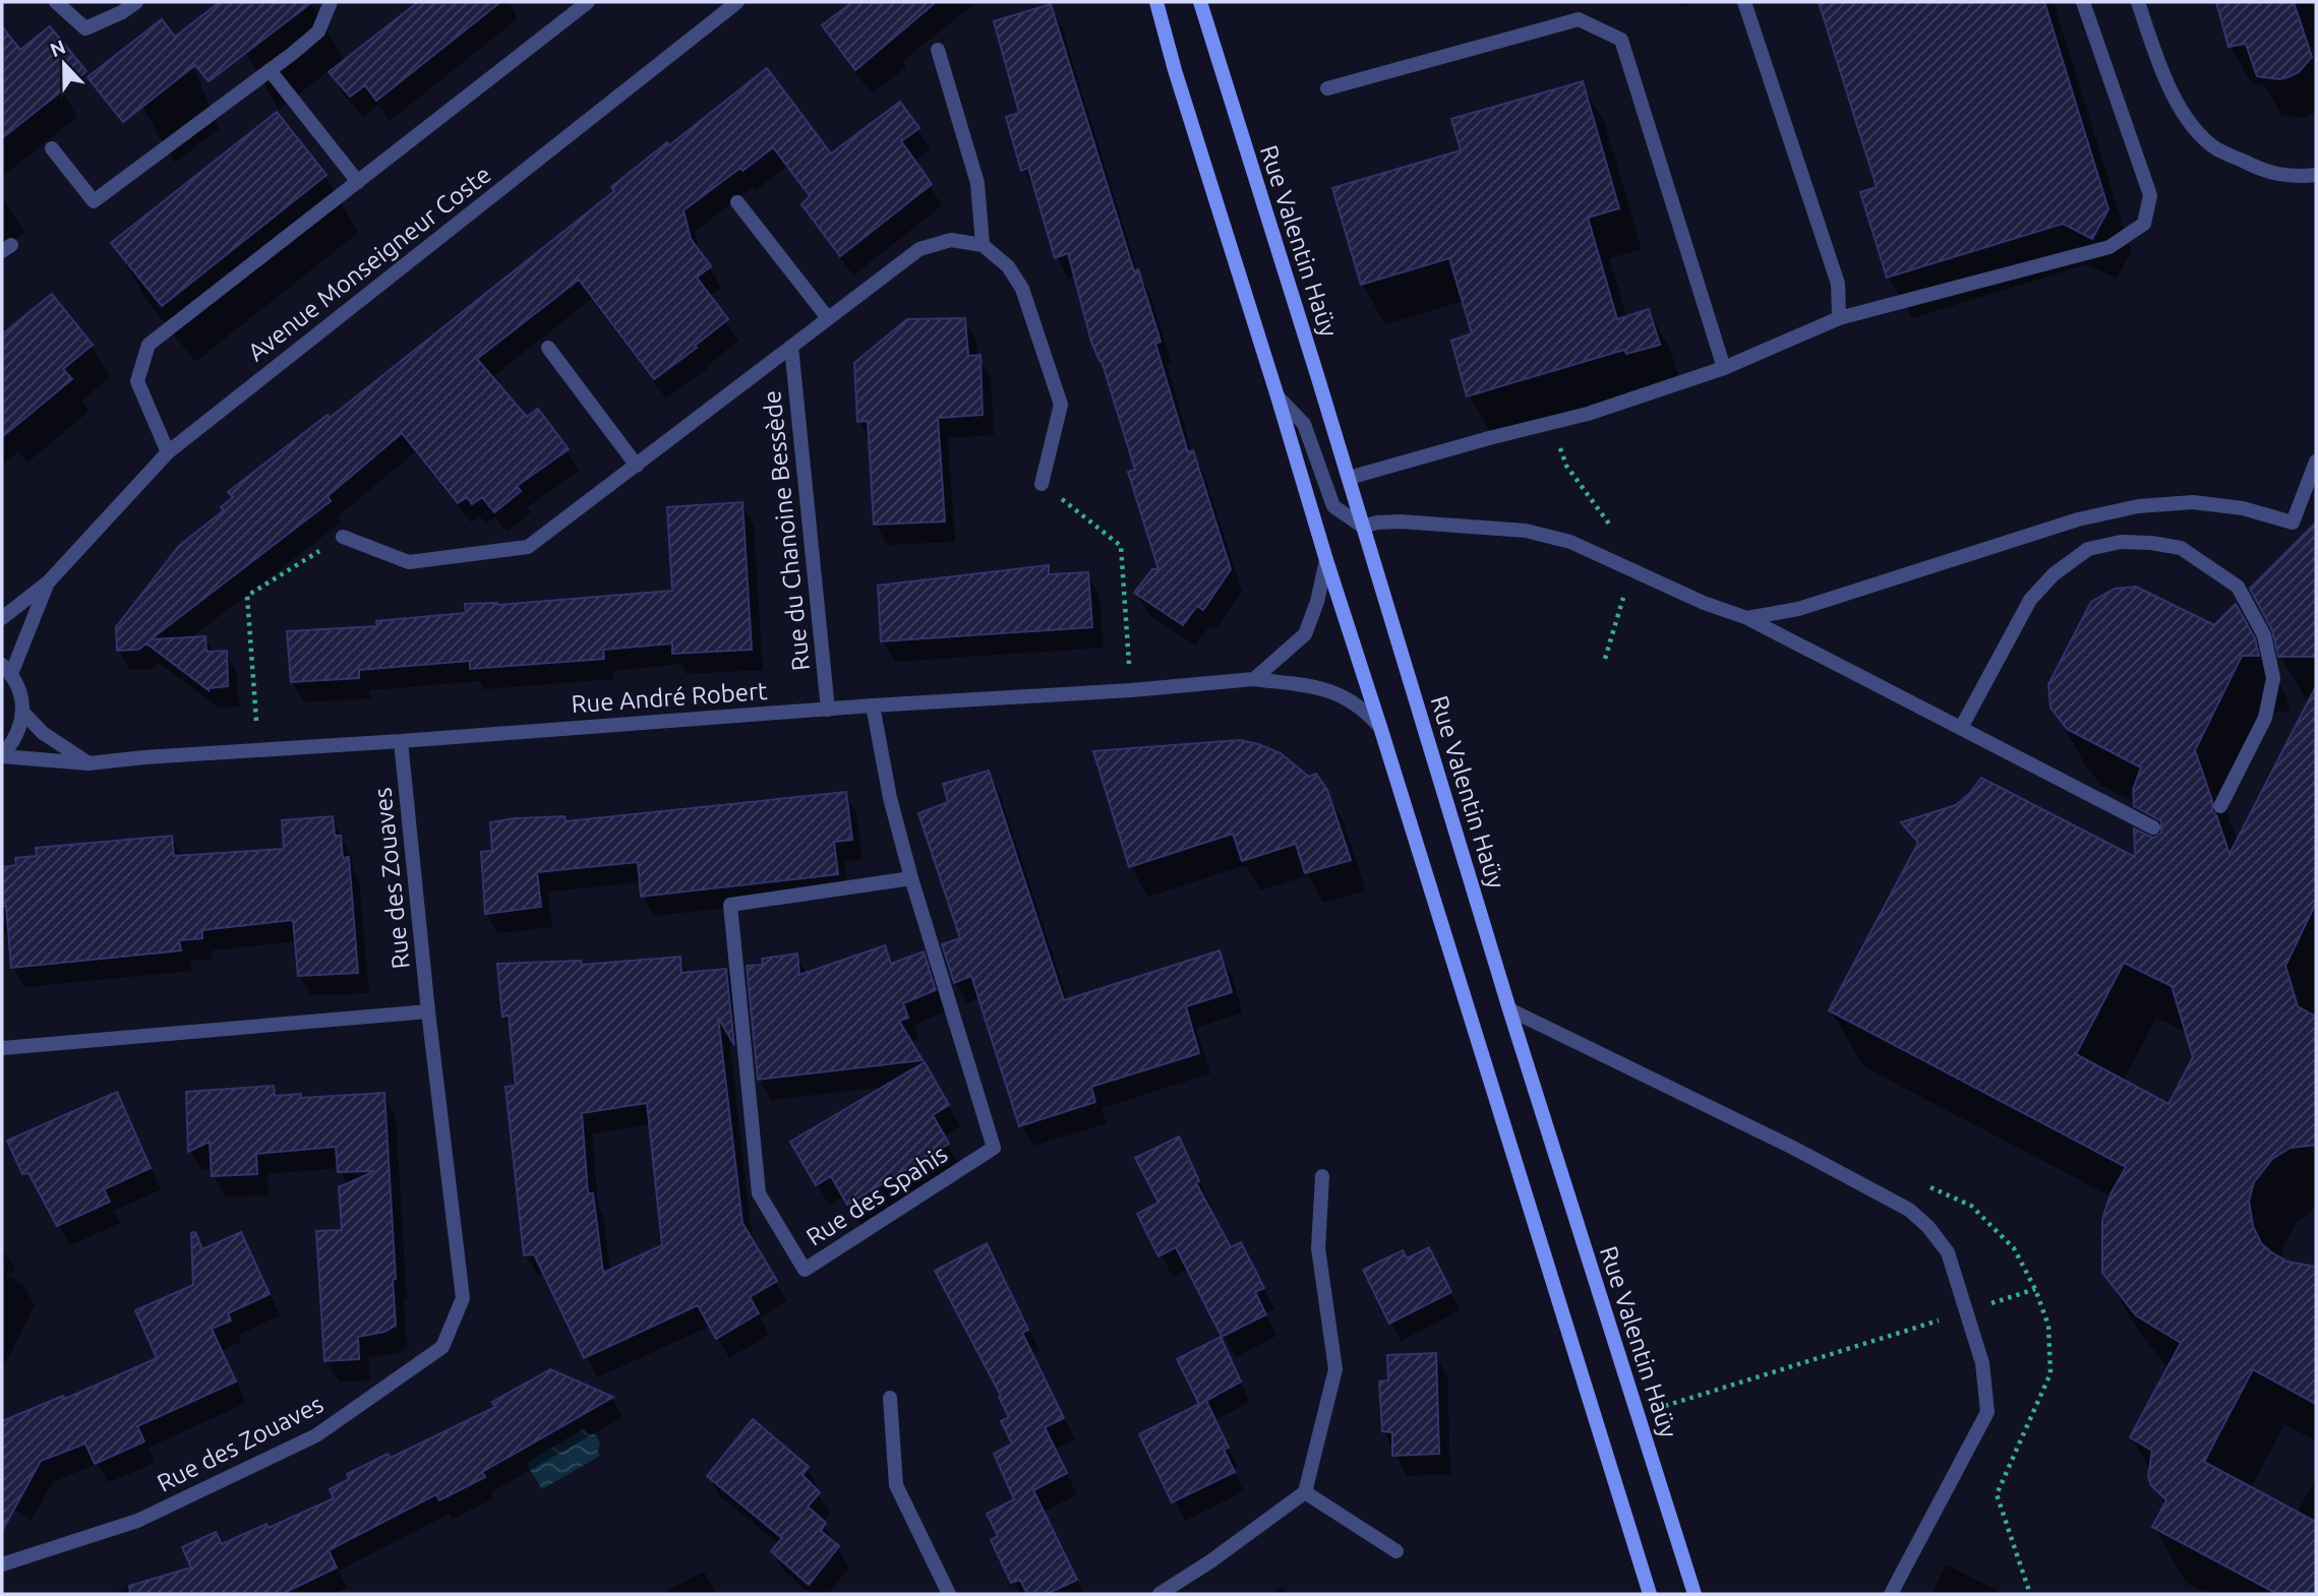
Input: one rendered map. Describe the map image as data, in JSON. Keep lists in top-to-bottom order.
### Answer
{
  "streets": {
    "street": [
      "Rue Valentin Haüy",
      "Avenue Monseigneur Coste",
      "Rue du Chanoine Bessède",
      "Rue André Robert",
      "Rue des Zouaves",
      "Rue des Spahis"
    ]
  },
  "crossings": [
    ["Rue du Chanoine Bessède", "Rue André Robert"],
    ["Rue André Robert", "Rue des Zouaves"],
    ["Rue André Robert", "Rue des Spahis"]
  ],
  "north": "top"
}
